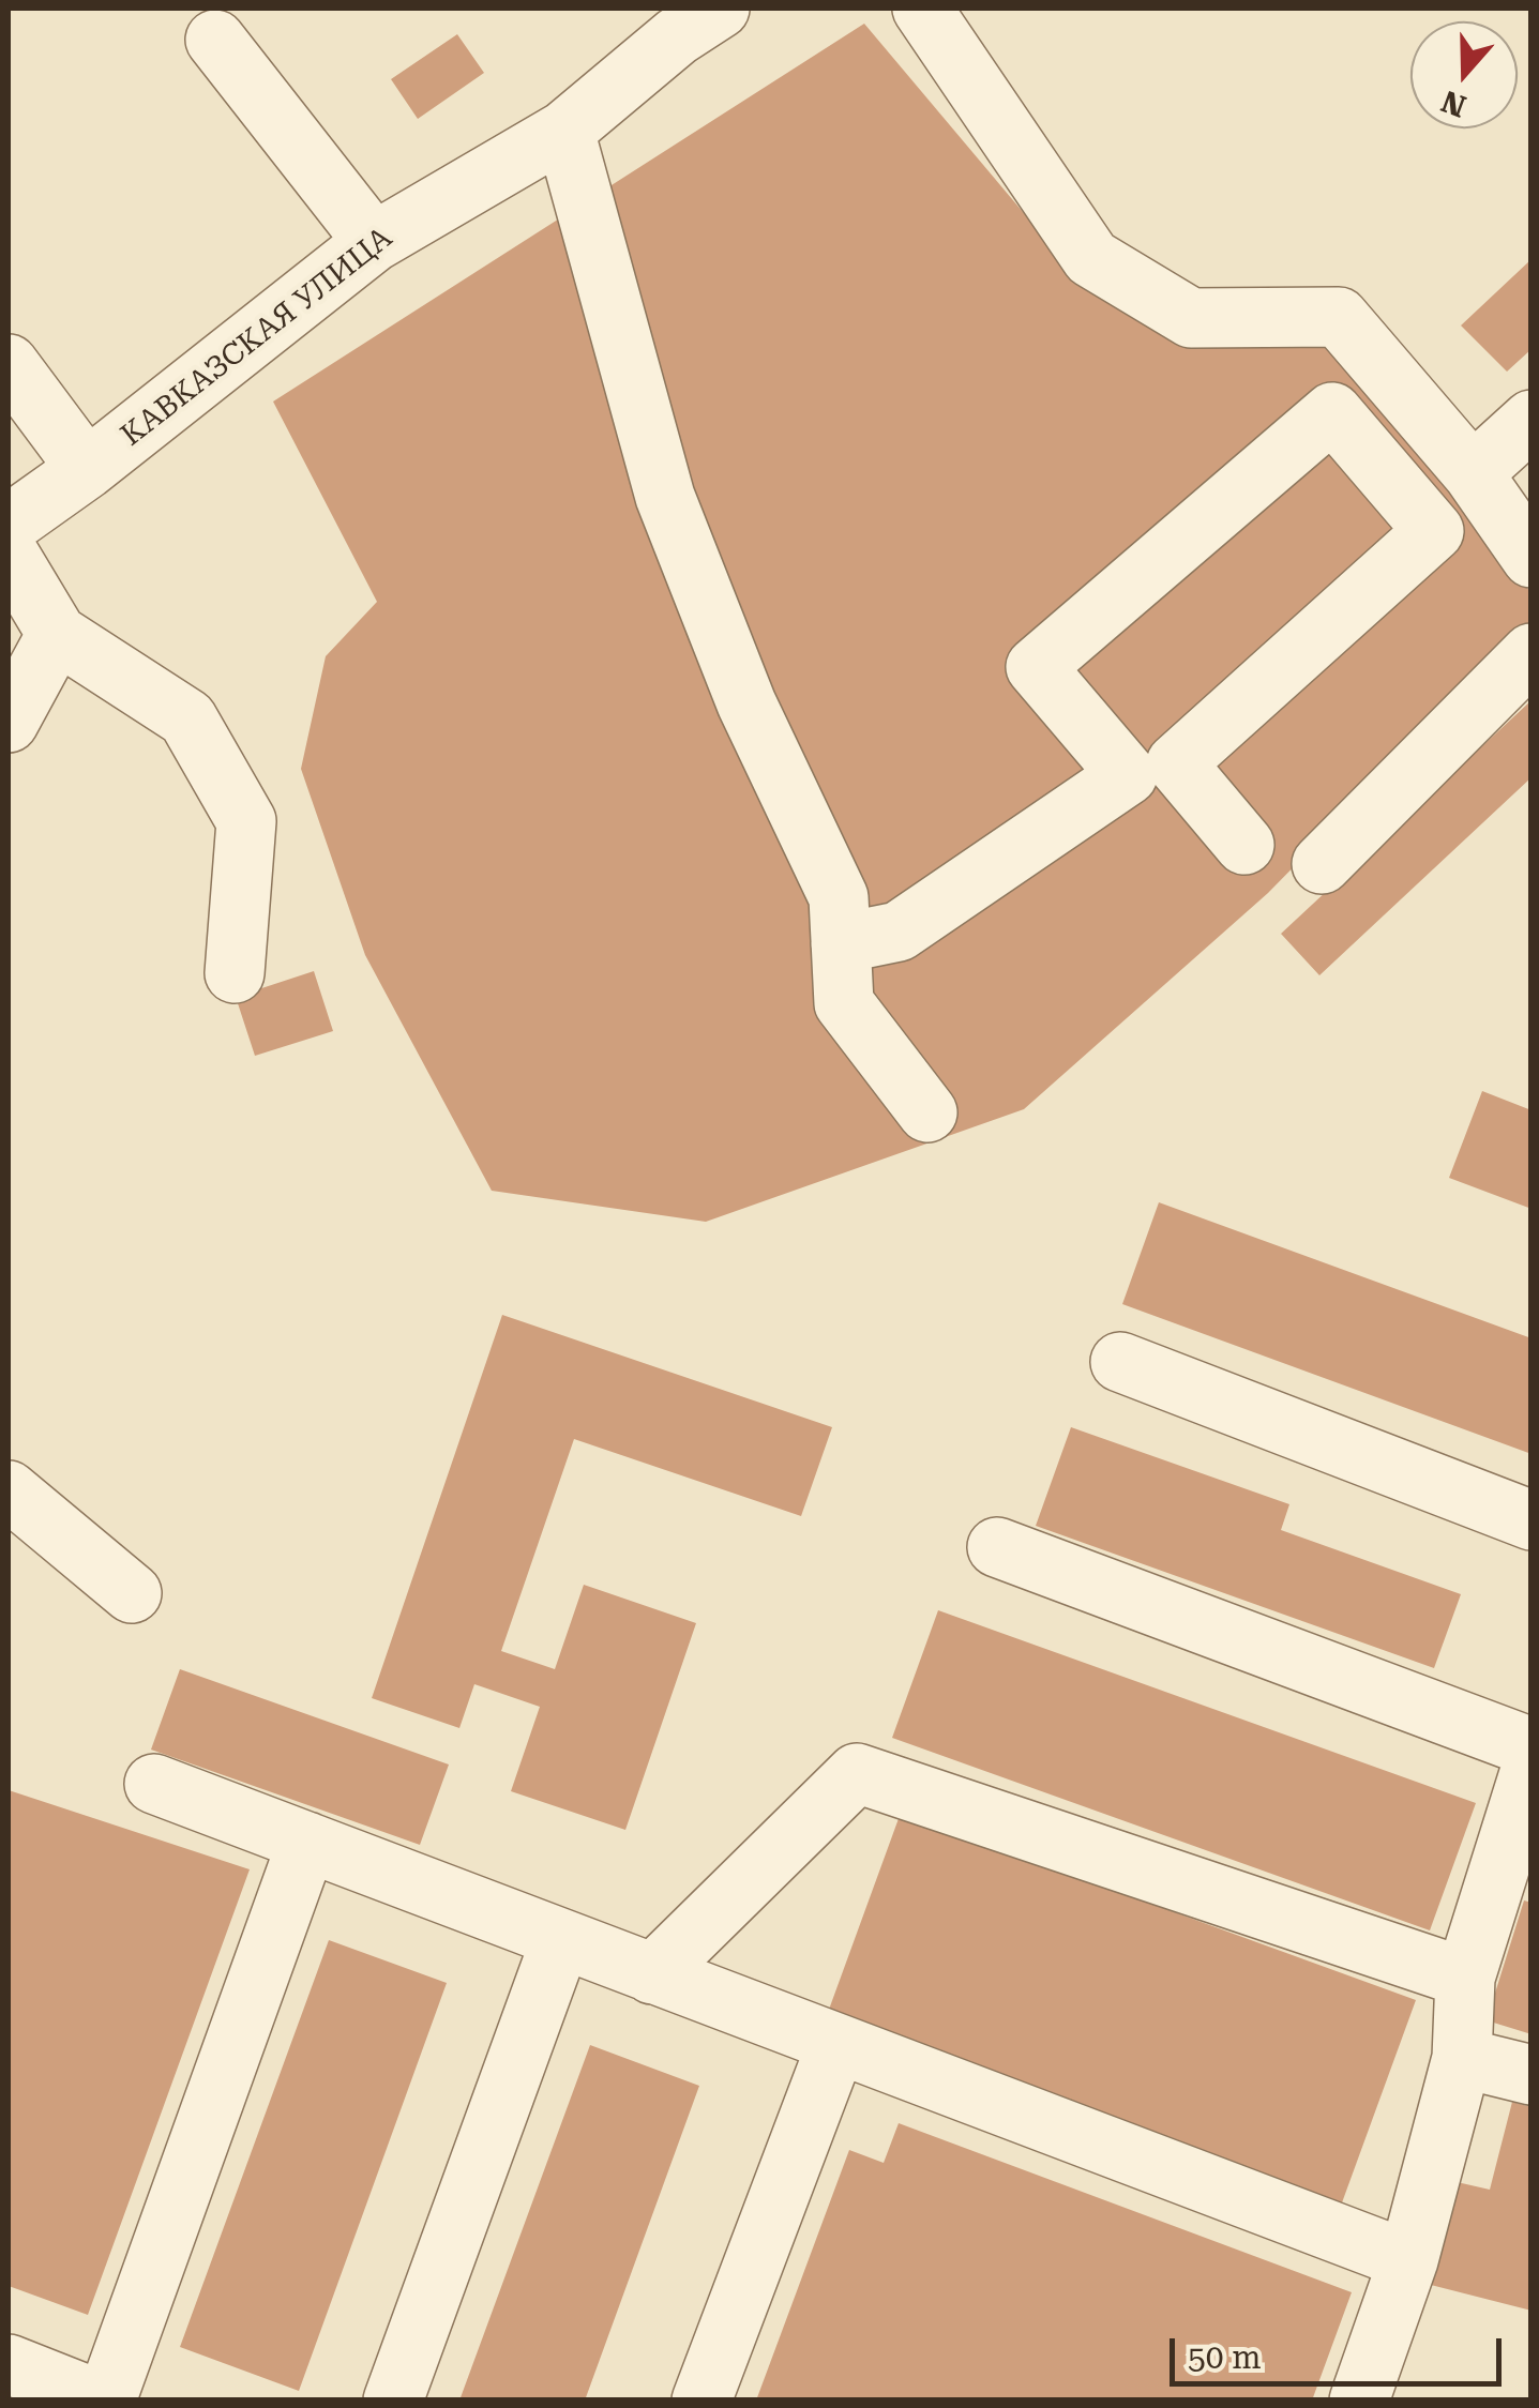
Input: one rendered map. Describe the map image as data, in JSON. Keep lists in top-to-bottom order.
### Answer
{
  "streets": {
    "street": ["КАВКАЗСКАЯ УЛИЦА"]
  },
  "scale_bar": "50 m",
  "north": "bottom"
}
